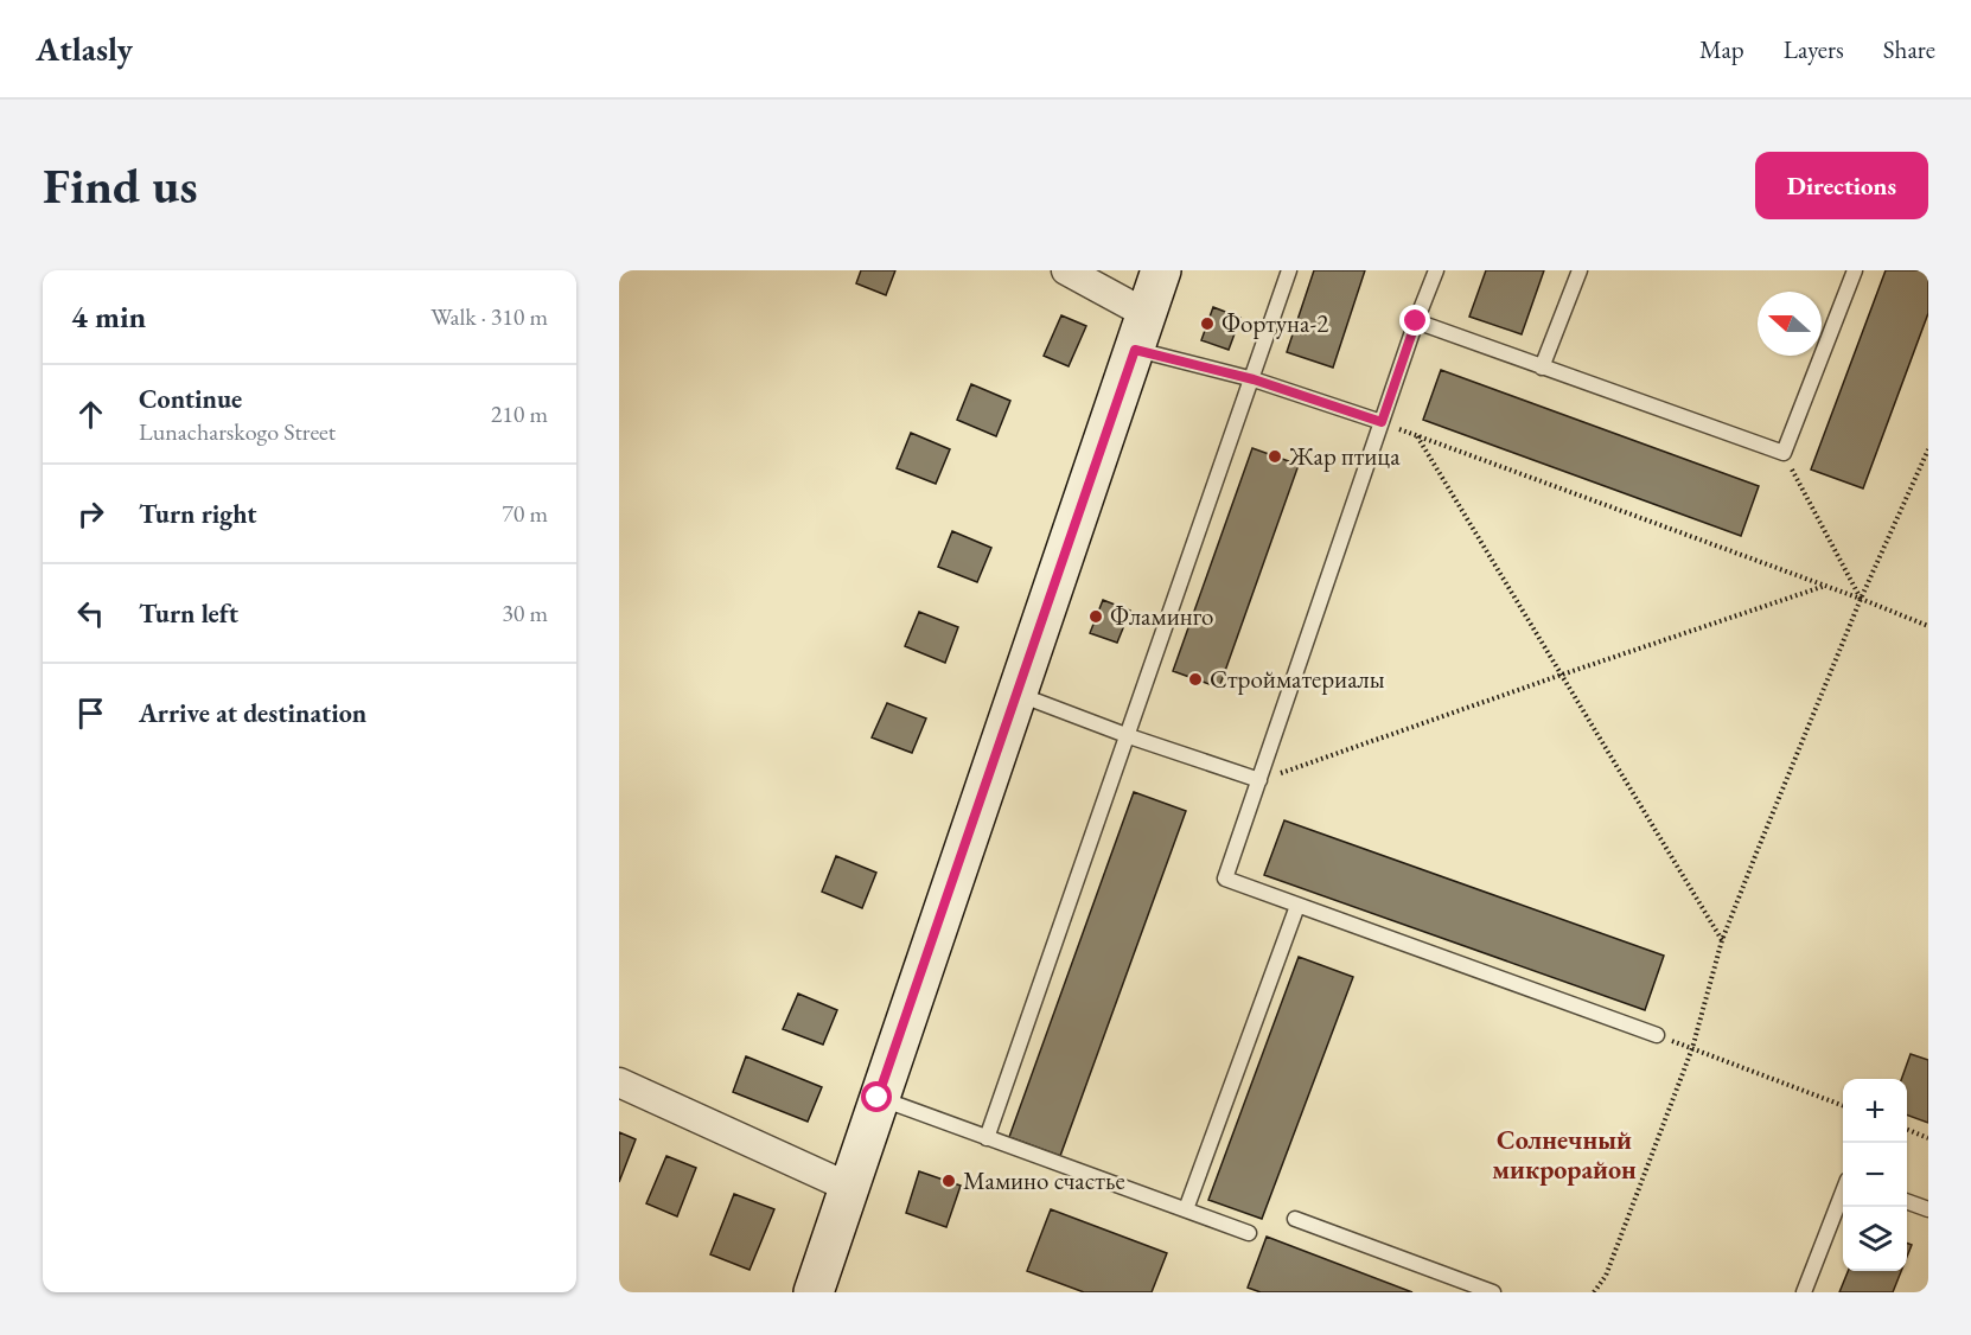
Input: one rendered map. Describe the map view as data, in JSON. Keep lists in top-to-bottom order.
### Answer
{
  "districts": ["Солнечный микрорайон"],
  "places": [
    "Фортуна-2",
    "Жар птица",
    "Фламинго",
    "Стройматериалы",
    "Мамино счастье"
  ],
  "north": "left",
  "page": {
    "header": "Atlasly",
    "nav": ["Map", "Layers", "Share"],
    "buttons": "Directions",
    "title": "Find us",
    "heading": ["4 min", "Walk · 310 m"],
    "list": [
      ["Continue", "Lunacharskogo Street", "210 m"],
      ["Turn right", "70 m"],
      ["Turn left", "30 m"],
      "Arrive at destination"
    ],
    "map_buttons": ["+", "−"]
  }
}
